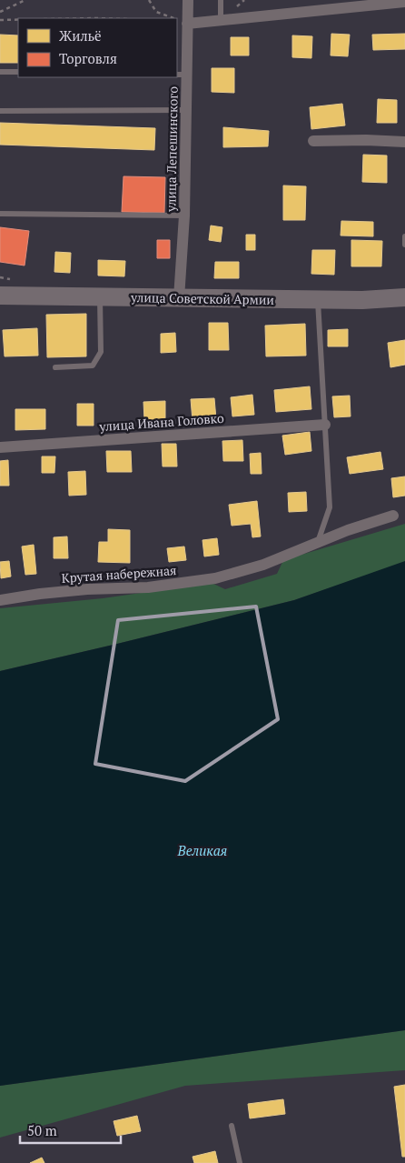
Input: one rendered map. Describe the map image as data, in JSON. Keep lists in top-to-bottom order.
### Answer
{
  "streets": {
    "main road": ["улица Советской Армии"],
    "street": ["улица Лепешинского", "улица Ивана Головко", "Крутая набережная"]
  },
  "crossings": [
    ["улица Лепешинского", "улица Советской Армии"]
  ],
  "water": ["Великая"],
  "legend": ["Жильё", "Торговля"],
  "scale_bar": "50 m"
}
